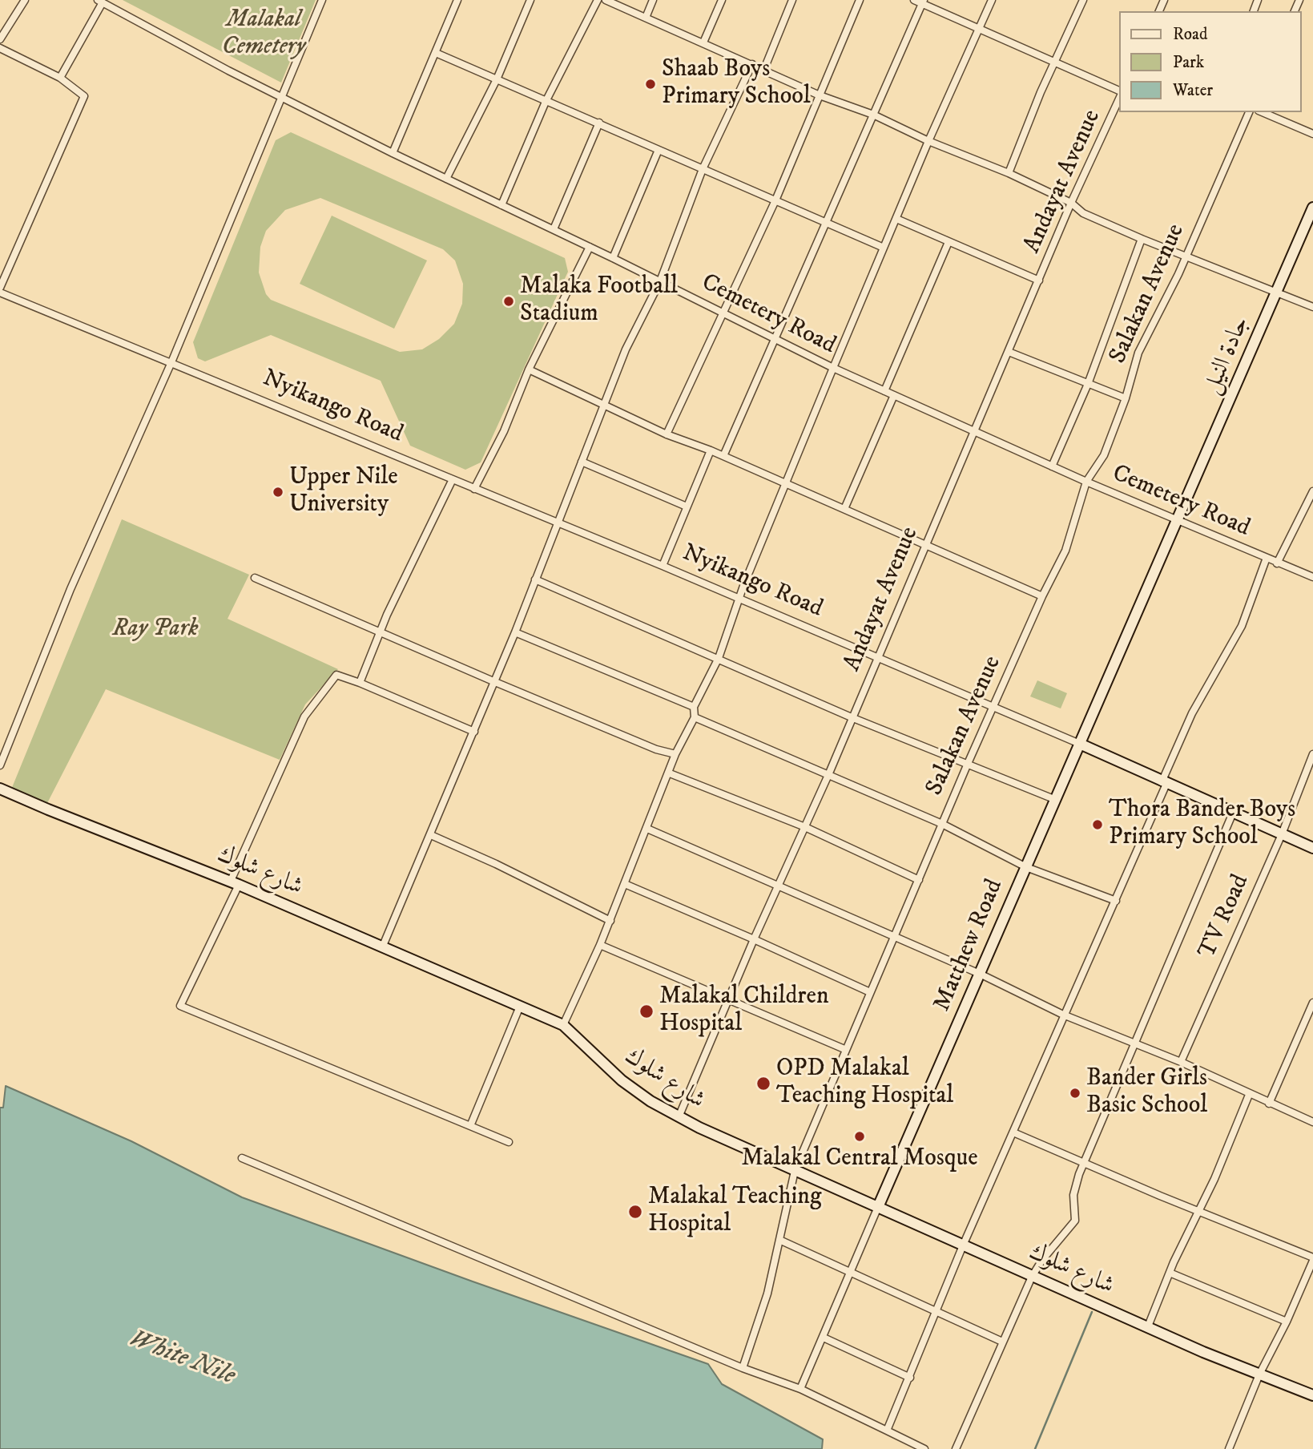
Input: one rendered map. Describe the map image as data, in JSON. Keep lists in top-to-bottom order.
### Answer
{
  "streets": {
    "street": [
      "Andayat Avenue",
      "Salakan Avenue",
      "Cemetery Road",
      "جادة النيل",
      "Nyikango Road",
      "شارع شلوك",
      "TV Road",
      "Matthew Road"
    ]
  },
  "crossings": [
    ["Andayat Avenue", "Cemetery Road"],
    ["Andayat Avenue", "Nyikango Road"],
    ["Andayat Avenue", "شارع شلوك"],
    ["Salakan Avenue", "Cemetery Road"],
    ["Salakan Avenue", "Nyikango Road"],
    ["Salakan Avenue", "شارع شلوك"],
    ["Cemetery Road", "جادة النيل"],
    ["Cemetery Road", "Matthew Road"],
    ["جادة النيل", "Matthew Road"],
    ["Nyikango Road", "TV Road"],
    ["Nyikango Road", "Matthew Road"],
    ["شارع شلوك", "Matthew Road"]
  ],
  "water": ["White Nile"],
  "parks": ["Malakal Cemetery", "Ray Park"],
  "places": [
    "Shaab Boys Primary School",
    "Malaka Football Stadium",
    "Upper Nile University",
    "Thora Bander Boys Primary School",
    "Malakal Children Hospital",
    "OPD Malakal Teaching Hospital",
    "Bander Girls Basic School",
    "Malakal Central Mosque",
    "Malakal Teaching Hospital"
  ],
  "legend": ["Road", "Park", "Water"]
}
